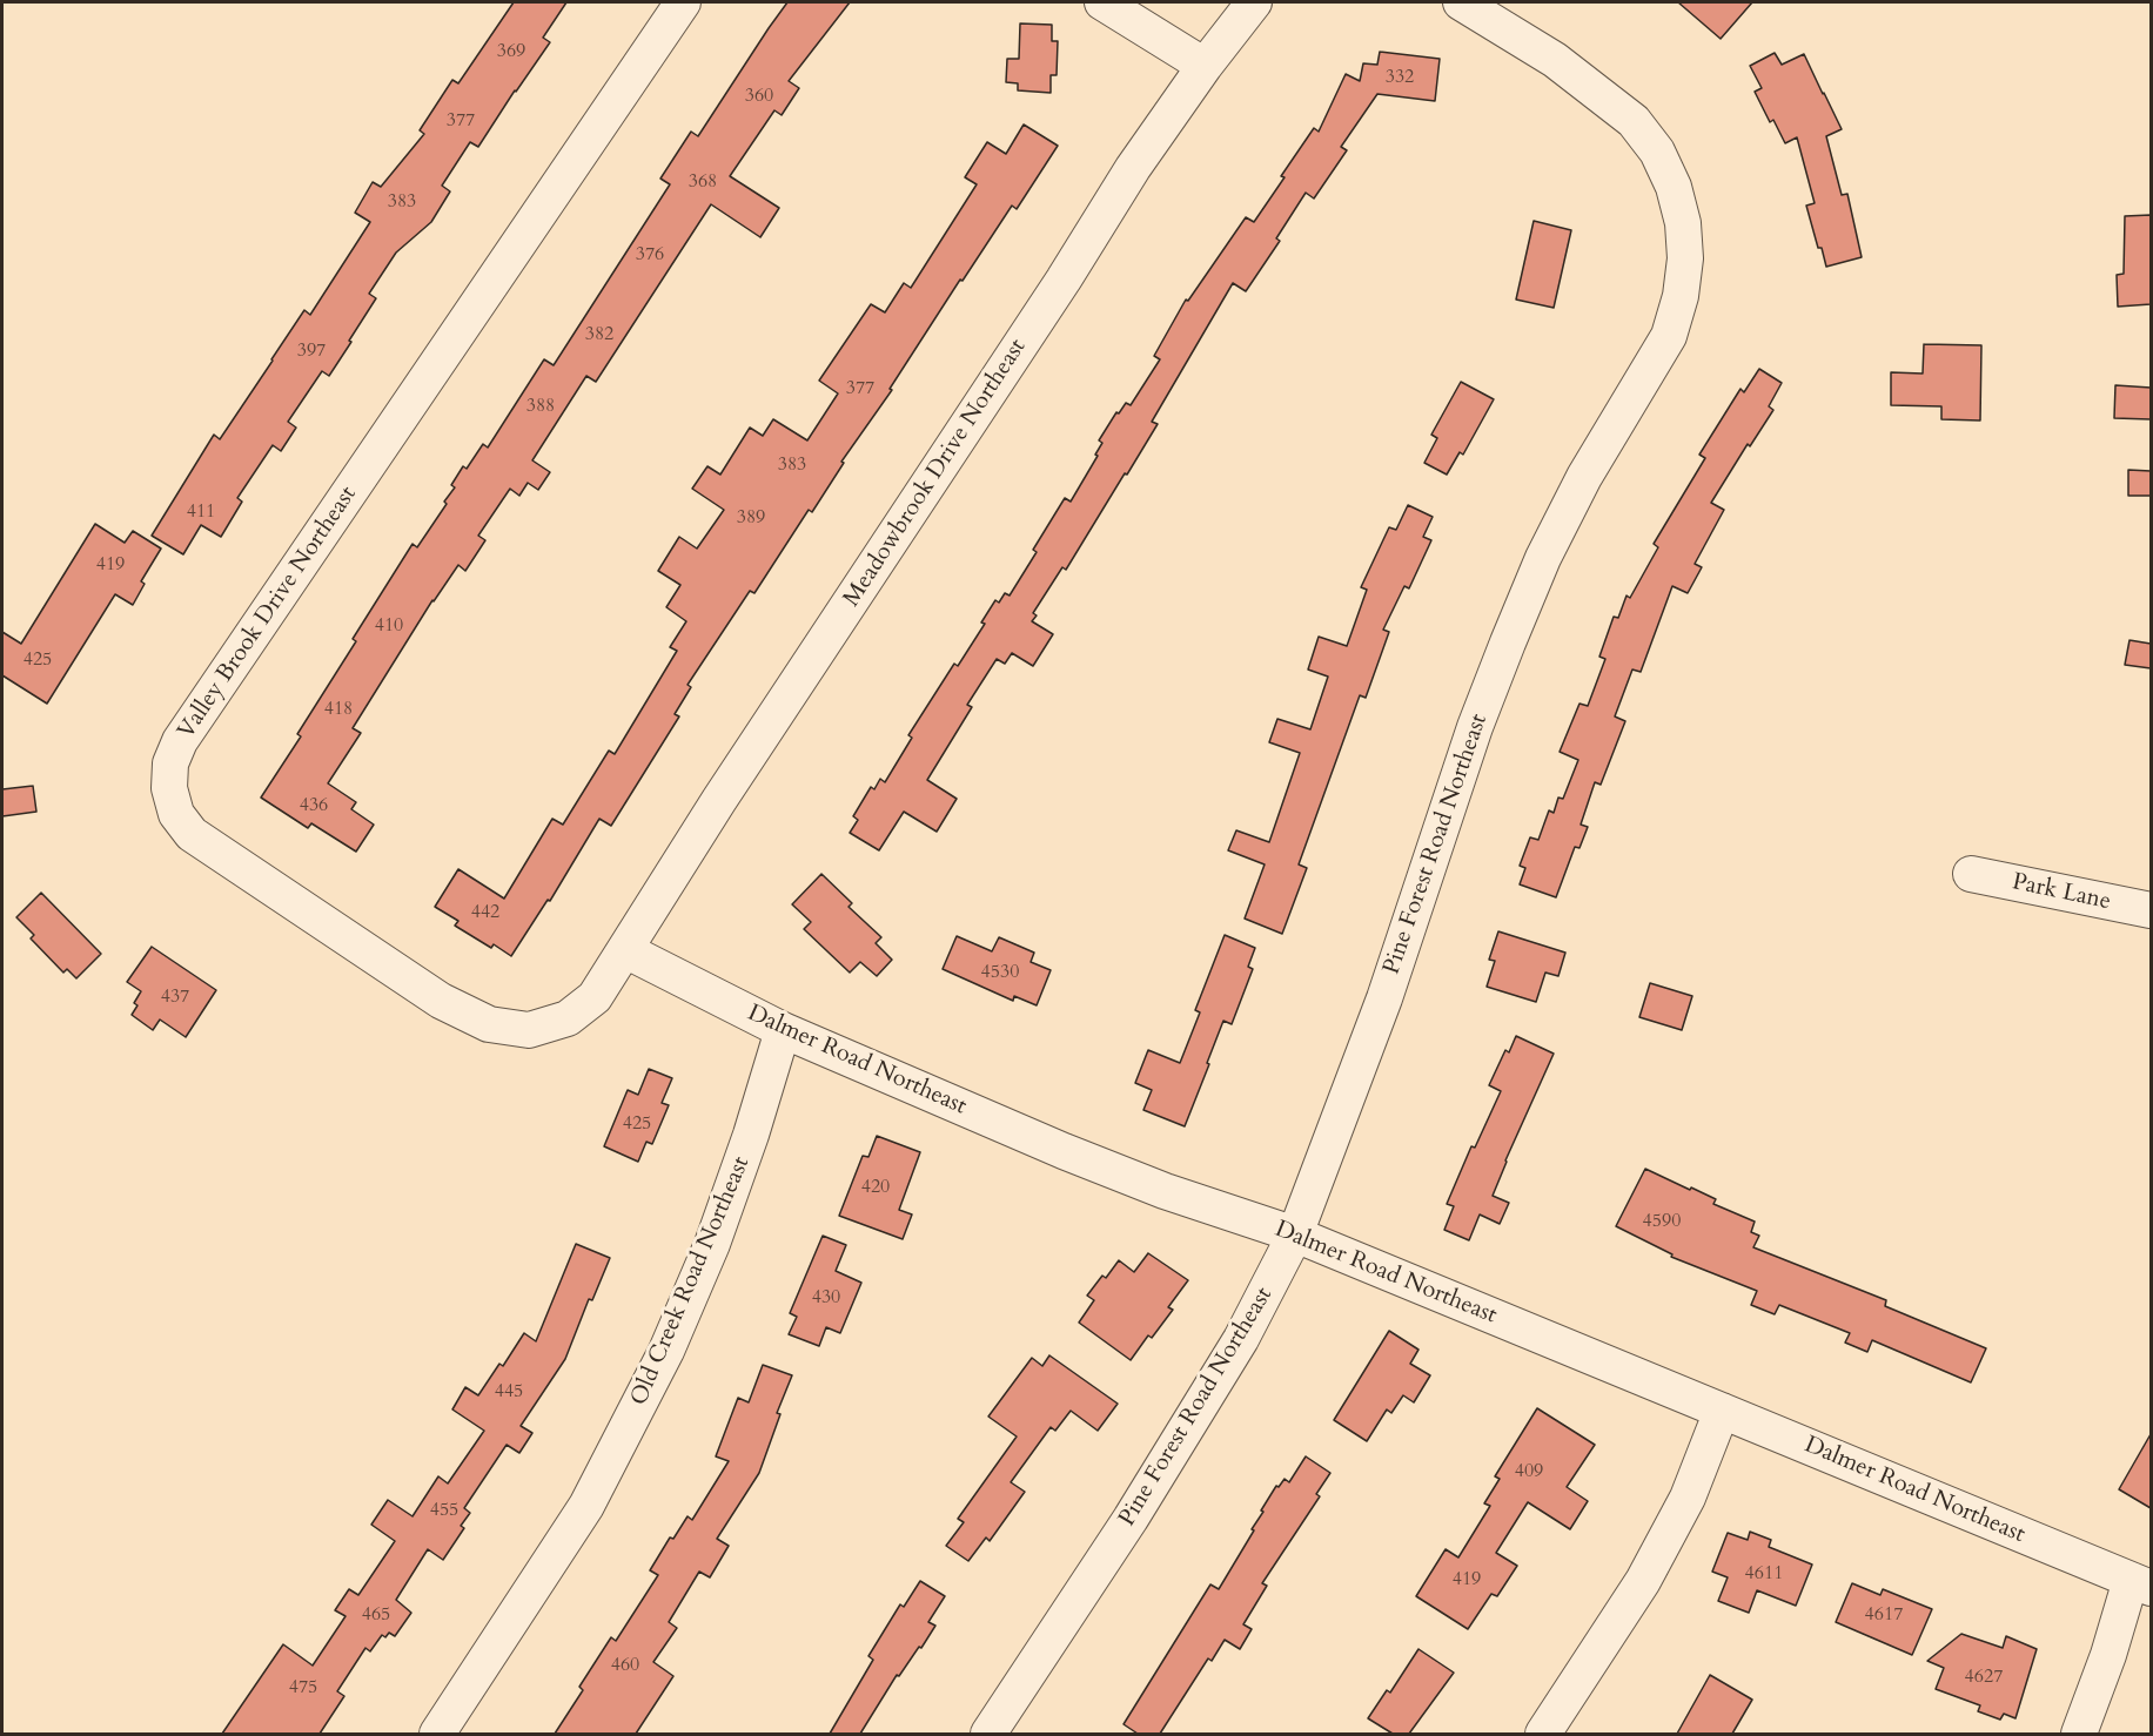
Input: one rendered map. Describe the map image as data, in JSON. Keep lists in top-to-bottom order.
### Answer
{
  "streets": {
    "street": [
      "Meadowbrook Drive Northeast",
      "Valley Brook Drive Northeast",
      "Pine Forest Road Northeast",
      "Park Lane",
      "Dalmer Road Northeast",
      "Old Creek Road Northeast"
    ]
  },
  "crossings": [
    ["Meadowbrook Drive Northeast", "Valley Brook Drive Northeast"],
    ["Meadowbrook Drive Northeast", "Dalmer Road Northeast"],
    ["Valley Brook Drive Northeast", "Dalmer Road Northeast"],
    ["Pine Forest Road Northeast", "Dalmer Road Northeast"],
    ["Dalmer Road Northeast", "Old Creek Road Northeast"]
  ],
  "house_numbers": [
    "369",
    "332",
    "360",
    "377",
    "368",
    "383",
    "376",
    "382",
    "397",
    "377",
    "388",
    "383",
    "411",
    "389",
    "419",
    "410",
    "425",
    "418",
    "436",
    "442",
    "4530",
    "437",
    "425",
    "420",
    "4590",
    "430",
    "445",
    "409",
    "455",
    "4611",
    "419",
    "465",
    "4617",
    "460",
    "4627",
    "475"
  ]
}
